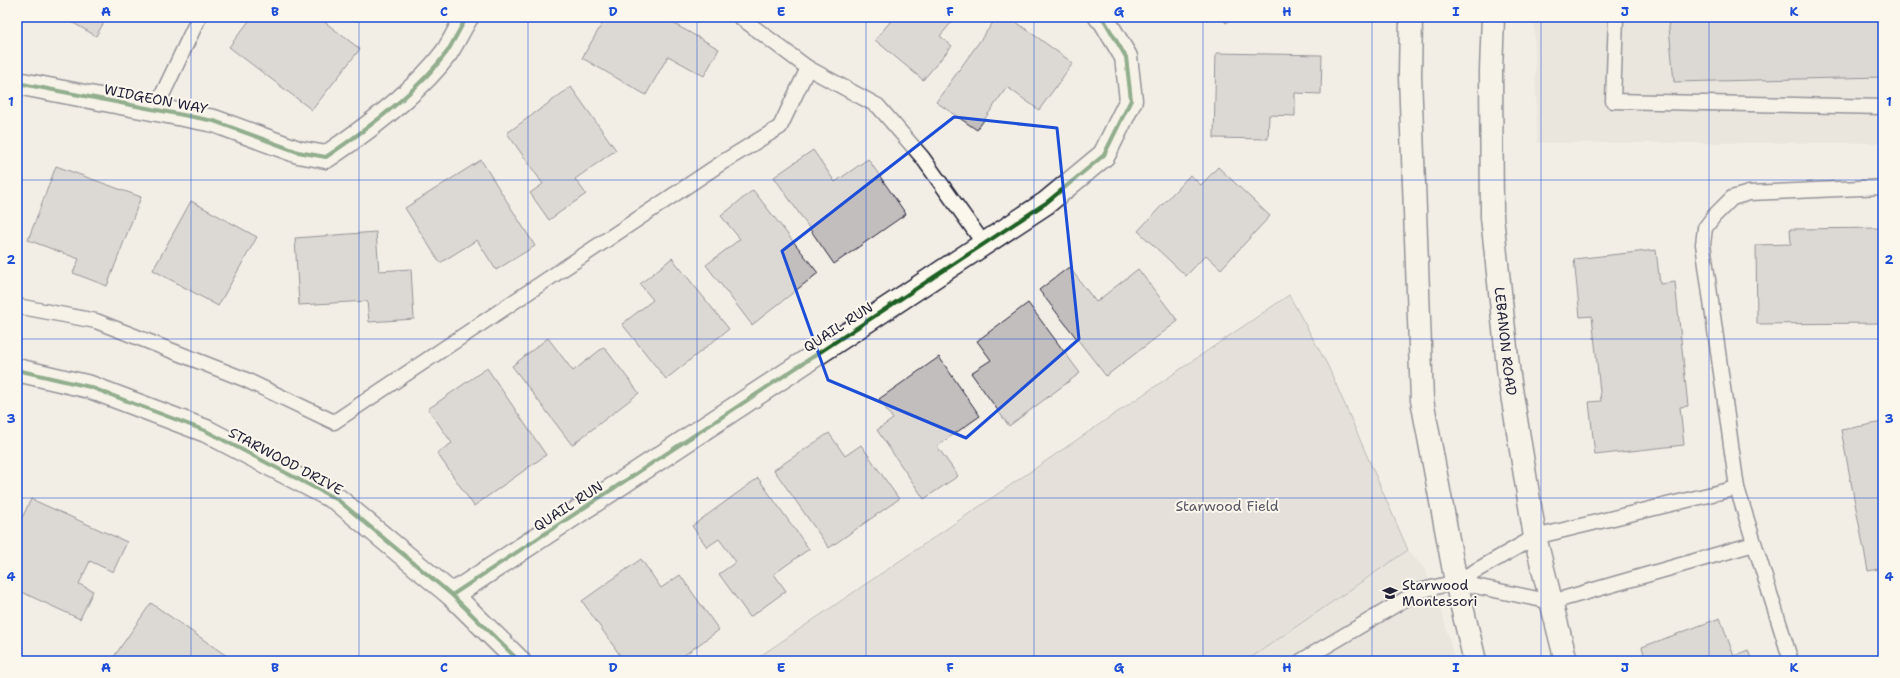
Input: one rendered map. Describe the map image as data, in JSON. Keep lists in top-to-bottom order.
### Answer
{
  "streets": {
    "street": [
      "WIDGEON WAY",
      "QUAIL RUN",
      "LEBANON ROAD",
      "STARWOOD DRIVE"
    ]
  },
  "crossings": [
    ["QUAIL RUN", "STARWOOD DRIVE"]
  ],
  "parks": ["Starwood Field"],
  "places": {
    "school or university": ["Starwood Montessori"]
  },
  "grid": {
    "columns": [
      "A",
      "B",
      "C",
      "D",
      "E",
      "F",
      "G",
      "H",
      "I",
      "J",
      "K"
    ],
    "rows": [
      "1",
      "2",
      "3",
      "4"
    ]
  }
}
